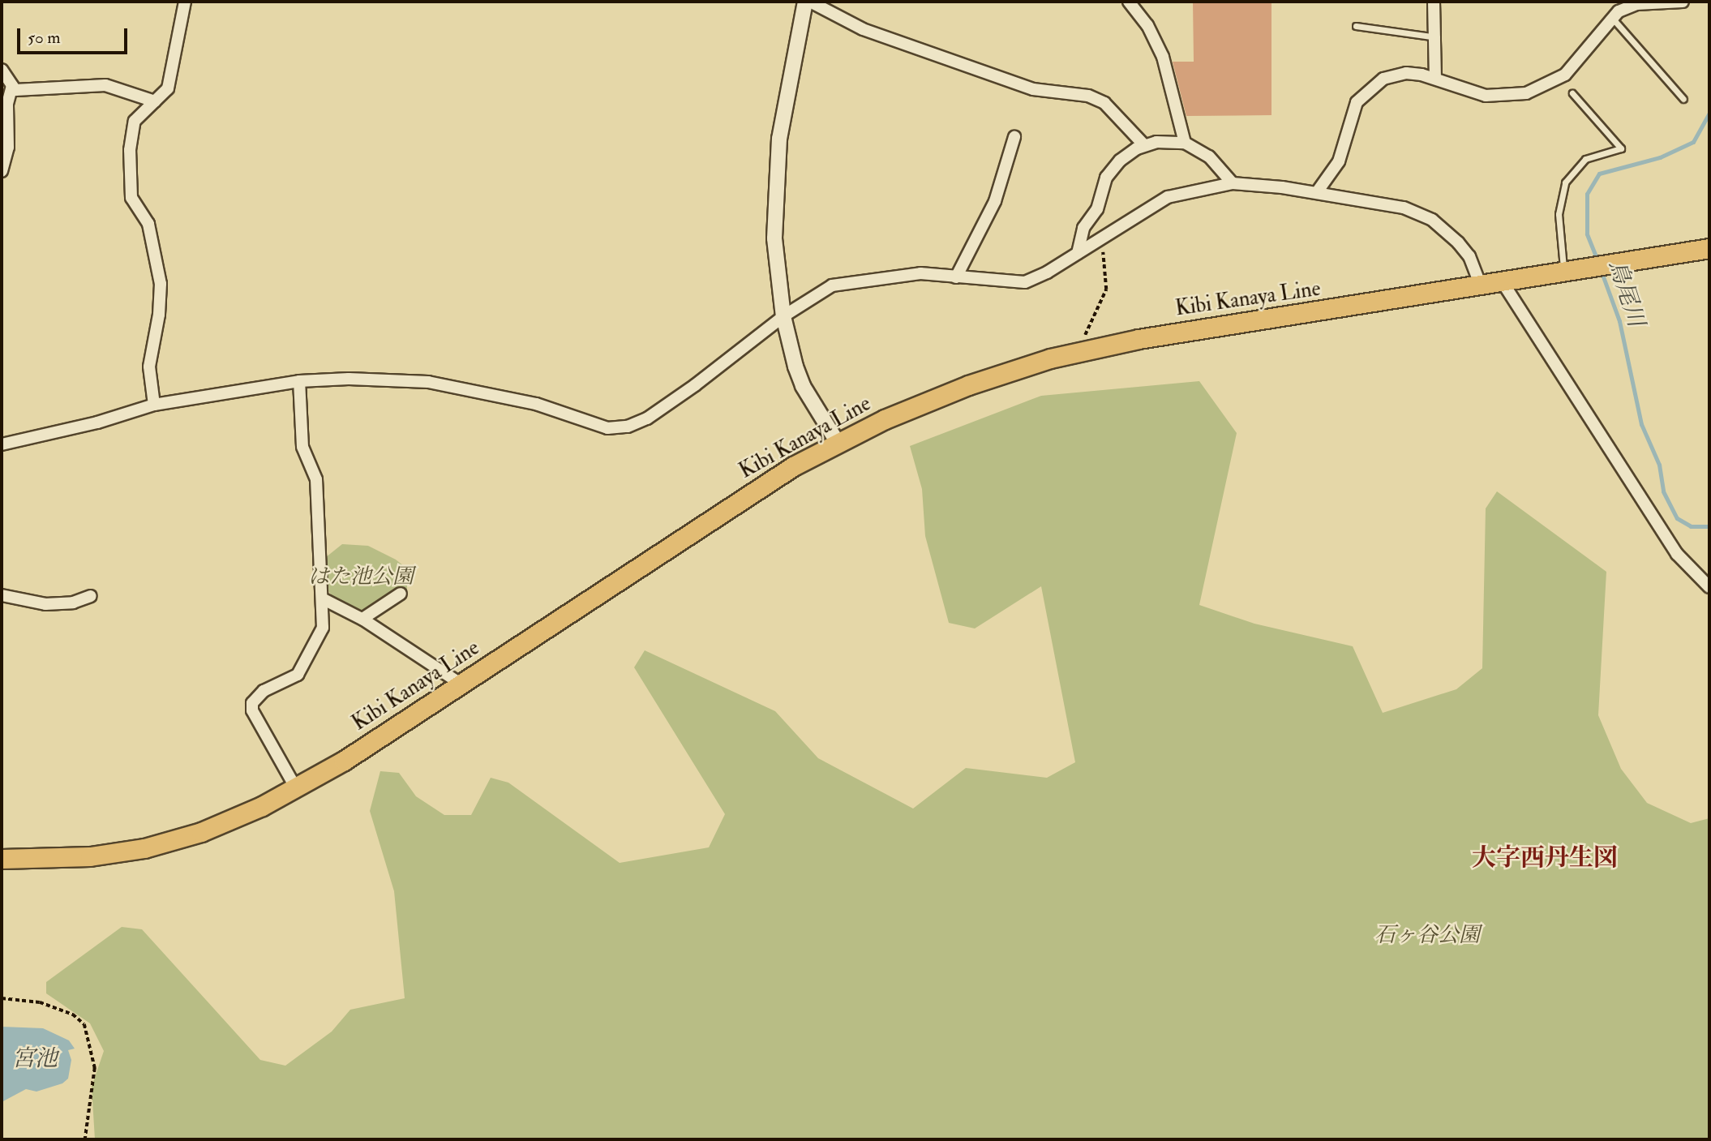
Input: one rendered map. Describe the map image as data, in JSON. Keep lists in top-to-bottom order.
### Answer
{
  "streets": {
    "main road": ["Kibi Kanaya Line"]
  },
  "districts": ["大字西丹生図"],
  "water": ["鳥尾川", "宮池"],
  "parks": ["はた池公園", "石ヶ谷公園"],
  "scale_bar": "50 m"
}
